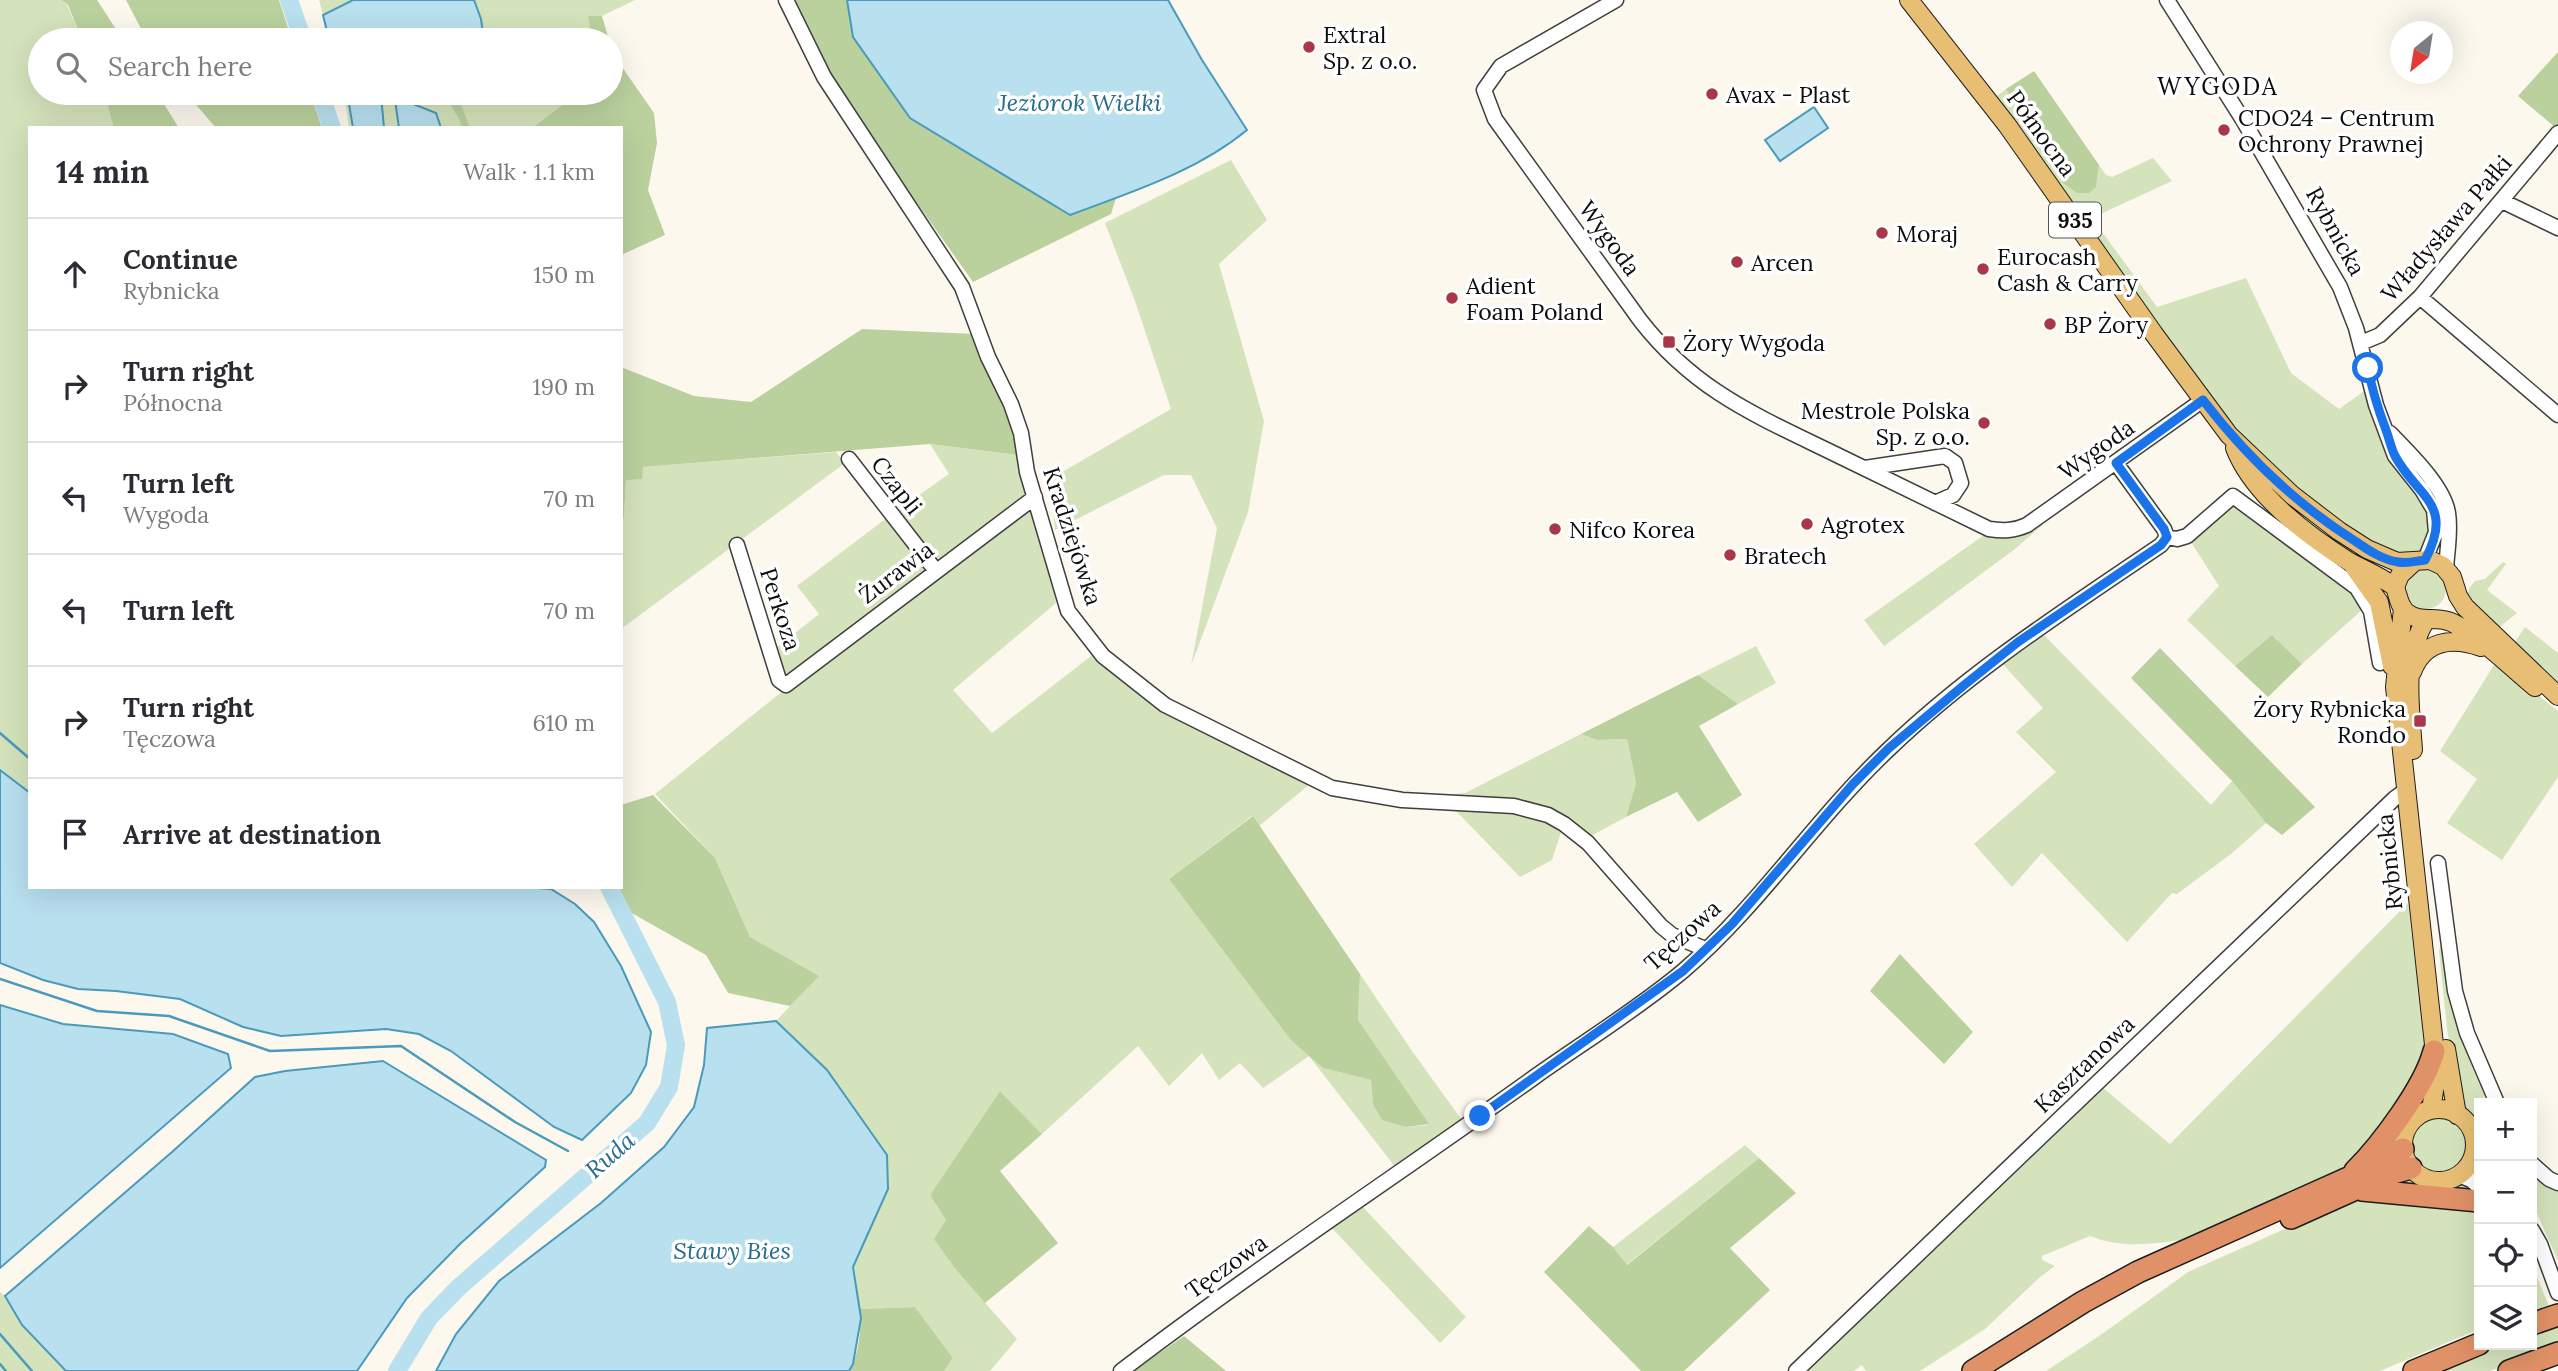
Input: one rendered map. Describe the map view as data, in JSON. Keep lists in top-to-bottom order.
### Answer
{
  "streets": {
    "main road": ["Północna", "935", "Rybnicka"],
    "street": [
      "Władysława Pałki",
      "Wygoda",
      "Czapli",
      "Kradziejówka",
      "Żurawia",
      "Perkoza",
      "Tęczowa",
      "Kasztanowa"
    ]
  },
  "crossings": [
    ["Północna", "935"],
    ["Północna", "Rybnicka"],
    ["Północna", "Wygoda"],
    ["935", "Rybnicka"],
    ["Władysława Pałki", "Rybnicka"],
    ["Rybnicka", "Kasztanowa"],
    ["Czapli", "Żurawia"],
    ["Kradziejówka", "Żurawia"],
    ["Kradziejówka", "Tęczowa"],
    ["Żurawia", "Perkoza"]
  ],
  "districts": ["WYGODA"],
  "water": ["Jeziorok Wielki", "Ruda", "Stawy Bies"],
  "places": {
    "other": [
      "Extral Sp. z o.o.",
      "Avax - Plast",
      "CDO24 – Centrum Ochrony Prawnej",
      "Moraj",
      "Arcen",
      "Eurocash Cash & Carry",
      "Adient Foam Poland",
      "BP Żory",
      "Mestrole Polska Sp. z o.o.",
      "Agrotex",
      "Nifco Korea",
      "Bratech"
    ],
    "transit": ["Żory Wygoda", "Żory Rybnicka Rondo"]
  },
  "north": "bottom left",
  "page": {
    "search": "Search here",
    "heading": ["14 min", "Walk · 1.1 km"],
    "list": [
      ["Continue", "Rybnicka", "150 m"],
      ["Turn right", "Północna", "190 m"],
      ["Turn left", "Wygoda", "70 m"],
      ["Turn left", "70 m"],
      ["Turn right", "Tęczowa", "610 m"],
      "Arrive at destination"
    ],
    "map_buttons": ["+", "−"]
  }
}
